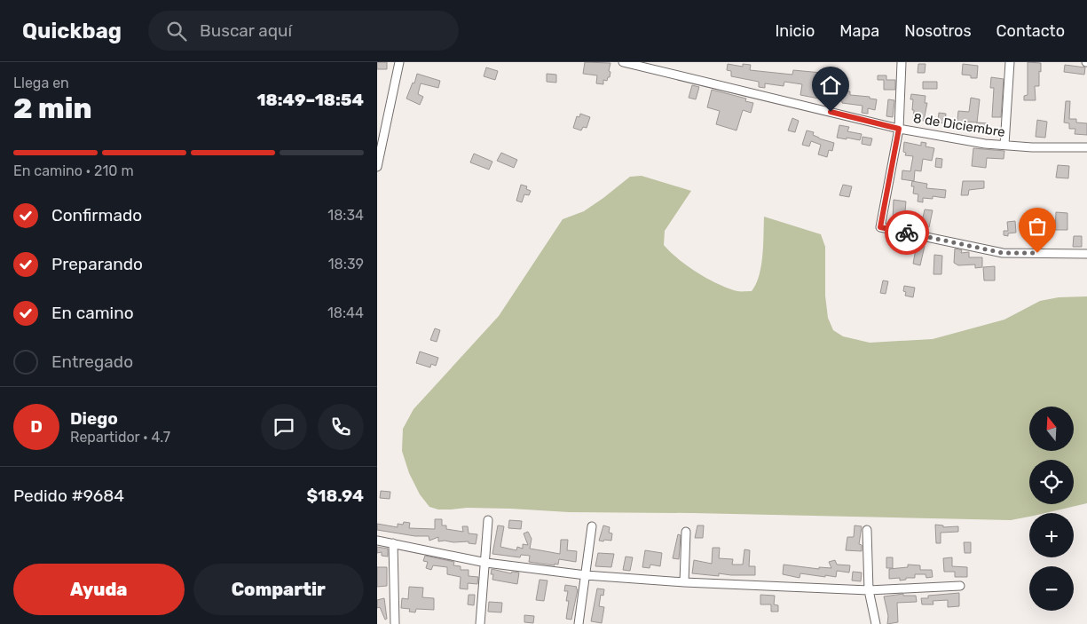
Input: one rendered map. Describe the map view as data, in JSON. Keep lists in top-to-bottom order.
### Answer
{
  "streets": {
    "street": ["8 de Diciembre"]
  },
  "north": "top",
  "page": {
    "header": "Quickbag",
    "search": "Buscar aquí",
    "nav": [
      "Inicio",
      "Mapa",
      "Nosotros",
      "Contacto"
    ],
    "heading": ["2 min", "Llega en", "18:49–18:54"],
    "panel": [
      "Diego",
      "Repartidor · 4.7",
      "Pedido #9684",
      "$18.94"
    ],
    "bar": "En camino · 210 m",
    "list": [
      ["Confirmado", "18:34"],
      ["Preparando", "18:39"],
      ["En camino", "18:44"],
      "Entregado"
    ],
    "round": "D",
    "map_buttons": ["+", "−"],
    "buttons": ["Ayuda", "Compartir"]
  }
}
